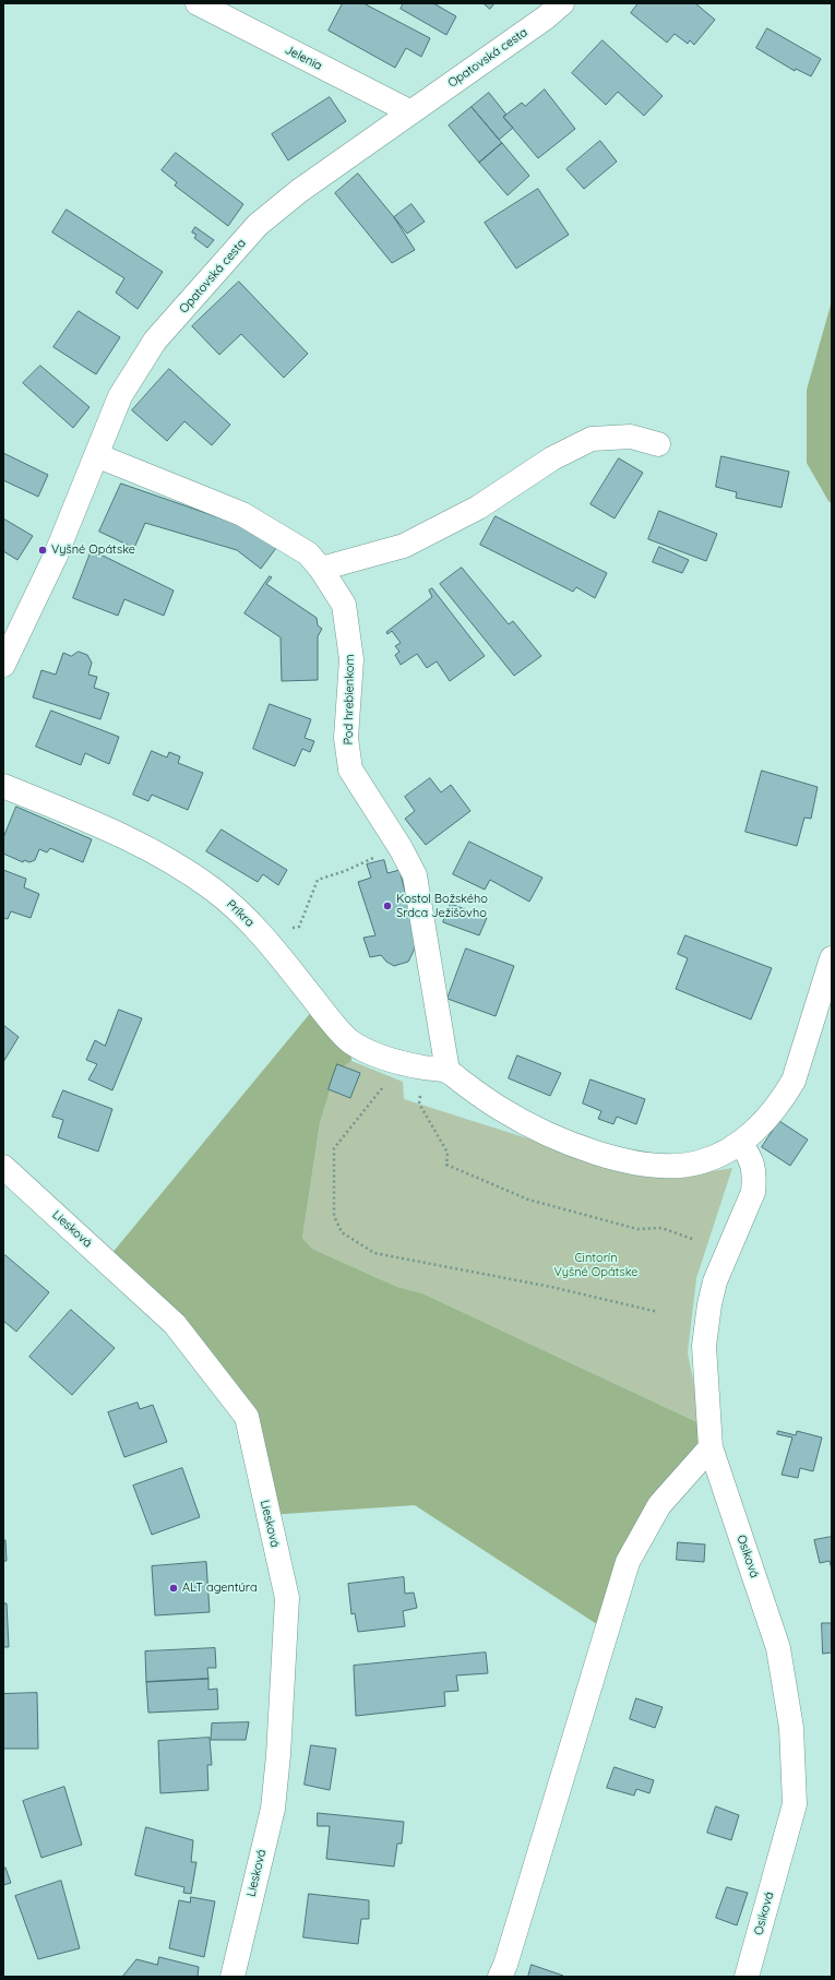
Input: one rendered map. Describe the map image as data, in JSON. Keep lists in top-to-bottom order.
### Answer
{
  "streets": {
    "street": [
      "Jelenia",
      "Opatovská cesta",
      "Pod hrebienkom",
      "Príkra",
      "Liesková",
      "Osiková"
    ]
  },
  "crossings": [
    ["Jelenia", "Opatovská cesta"],
    ["Opatovská cesta", "Pod hrebienkom"],
    ["Pod hrebienkom", "Príkra"]
  ],
  "parks": ["Cintorín Vyšné Opátske"],
  "places": ["Vyšné Opátske", "Kostol Božského Srdca Ježišovho", "ALT agentúra"]
}
